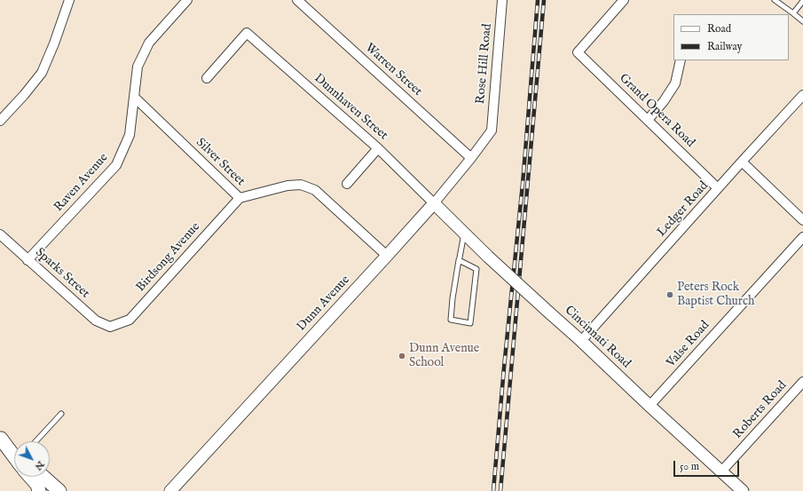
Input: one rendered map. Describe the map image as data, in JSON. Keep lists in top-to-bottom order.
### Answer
{
  "streets": {
    "street": [
      "Rose Hill Road",
      "Warren Street",
      "Dunnhaven Street",
      "Grand Opera Road",
      "Silver Street",
      "Raven Avenue",
      "Ledger Road",
      "Birdsong Avenue",
      "Sparks Street",
      "Dunn Avenue",
      "Cincinnati Road",
      "Valse Road",
      "Roberts Road"
    ]
  },
  "crossings": [
    ["Rose Hill Road", "Dunn Avenue"],
    ["Warren Street", "Dunn Avenue"],
    ["Dunnhaven Street", "Dunn Avenue"],
    ["Dunnhaven Street", "Cincinnati Road"],
    ["Grand Opera Road", "Ledger Road"],
    ["Silver Street", "Raven Avenue"],
    ["Silver Street", "Birdsong Avenue"],
    ["Silver Street", "Dunn Avenue"],
    ["Raven Avenue", "Sparks Street"],
    ["Ledger Road", "Cincinnati Road"],
    ["Birdsong Avenue", "Sparks Street"],
    ["Dunn Avenue", "Cincinnati Road"],
    ["Cincinnati Road", "Valse Road"],
    ["Cincinnati Road", "Roberts Road"]
  ],
  "places": ["Peters Rock Baptist Church", "Dunn Avenue School"],
  "legend": ["Road", "Railway"],
  "scale_bar": "50 m",
  "north": "bottom right"
}
